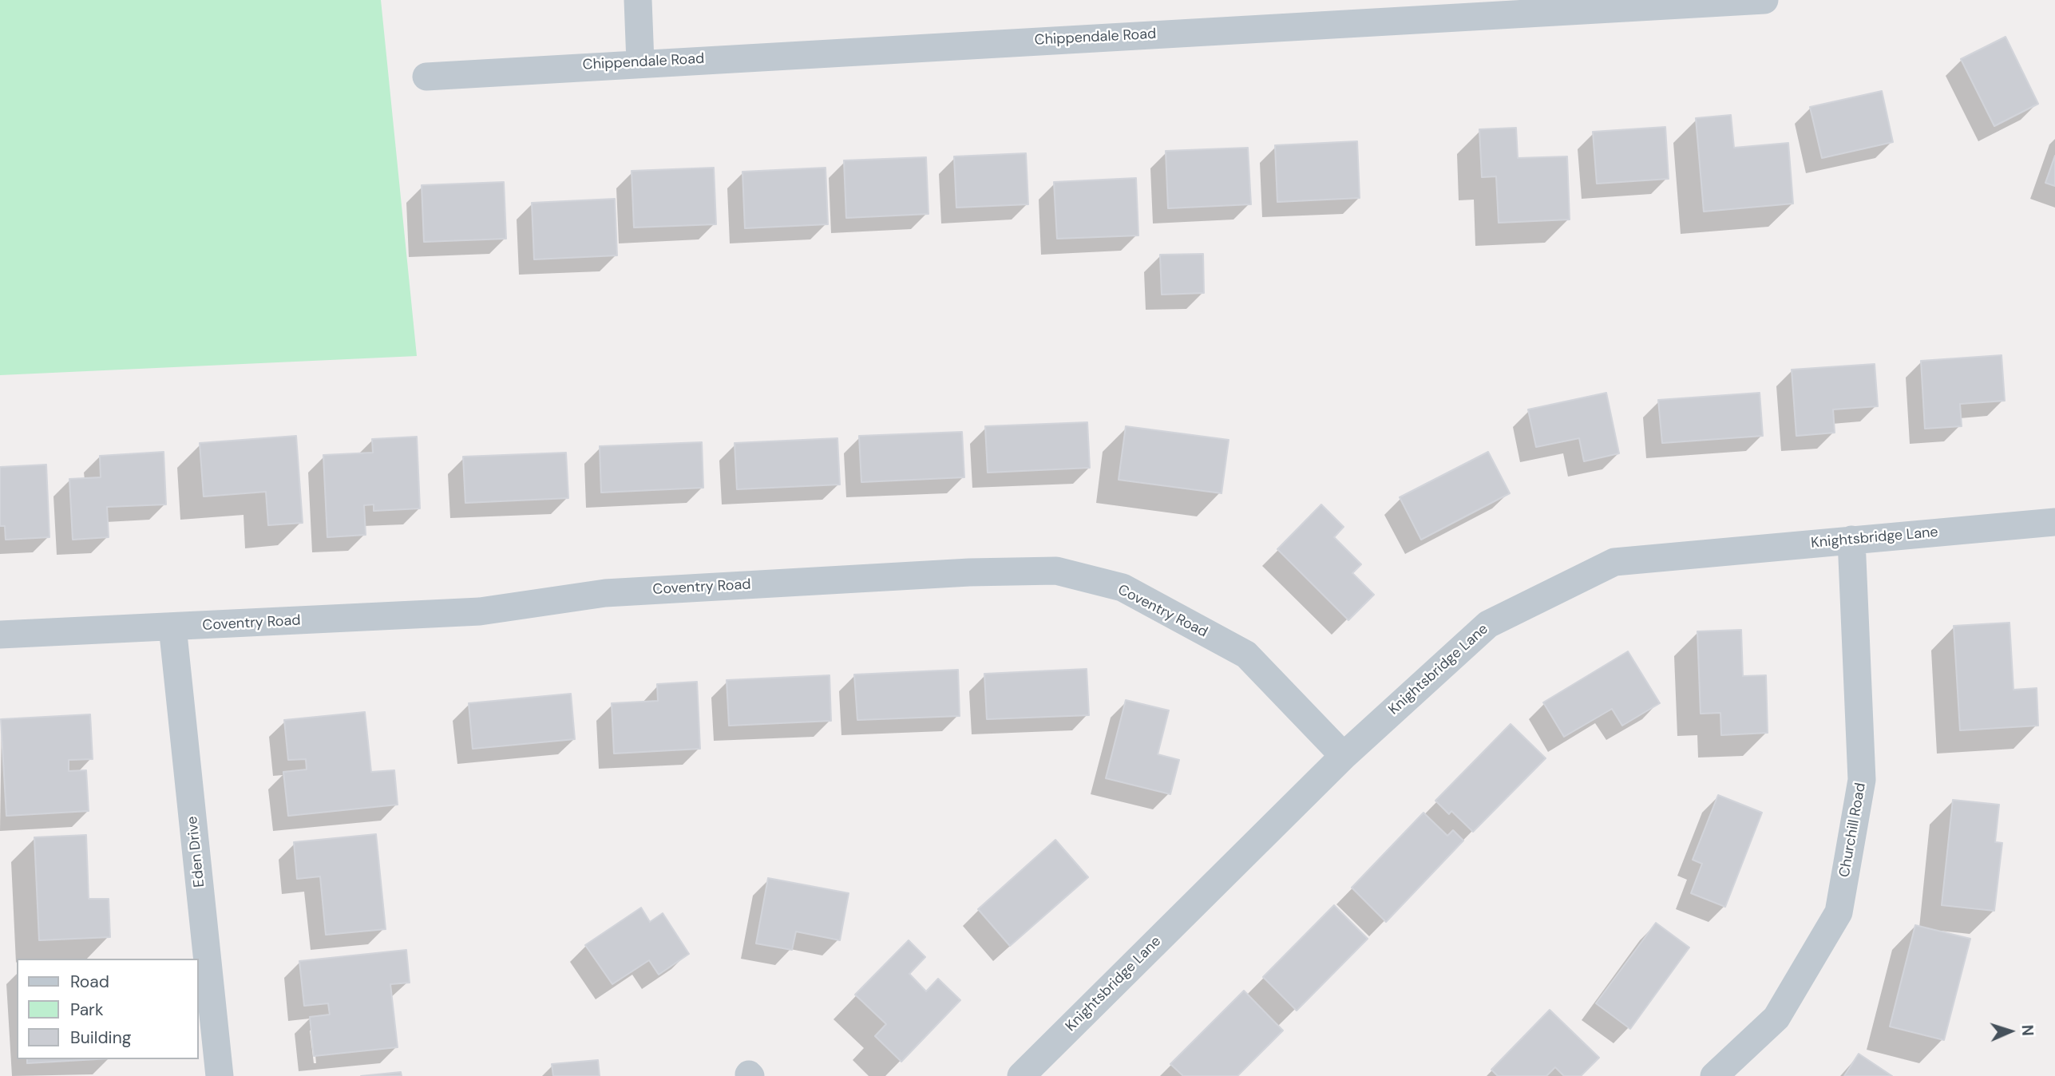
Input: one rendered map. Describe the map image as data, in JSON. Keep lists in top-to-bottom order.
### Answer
{
  "streets": {
    "street": [
      "Chippendale Road",
      "Knightsbridge Lane",
      "Coventry Road",
      "Churchill Road",
      "Eden Drive"
    ]
  },
  "crossings": [
    ["Knightsbridge Lane", "Coventry Road"],
    ["Knightsbridge Lane", "Churchill Road"],
    ["Coventry Road", "Eden Drive"]
  ],
  "legend": ["Road", "Park", "Building"],
  "north": "right"
}
